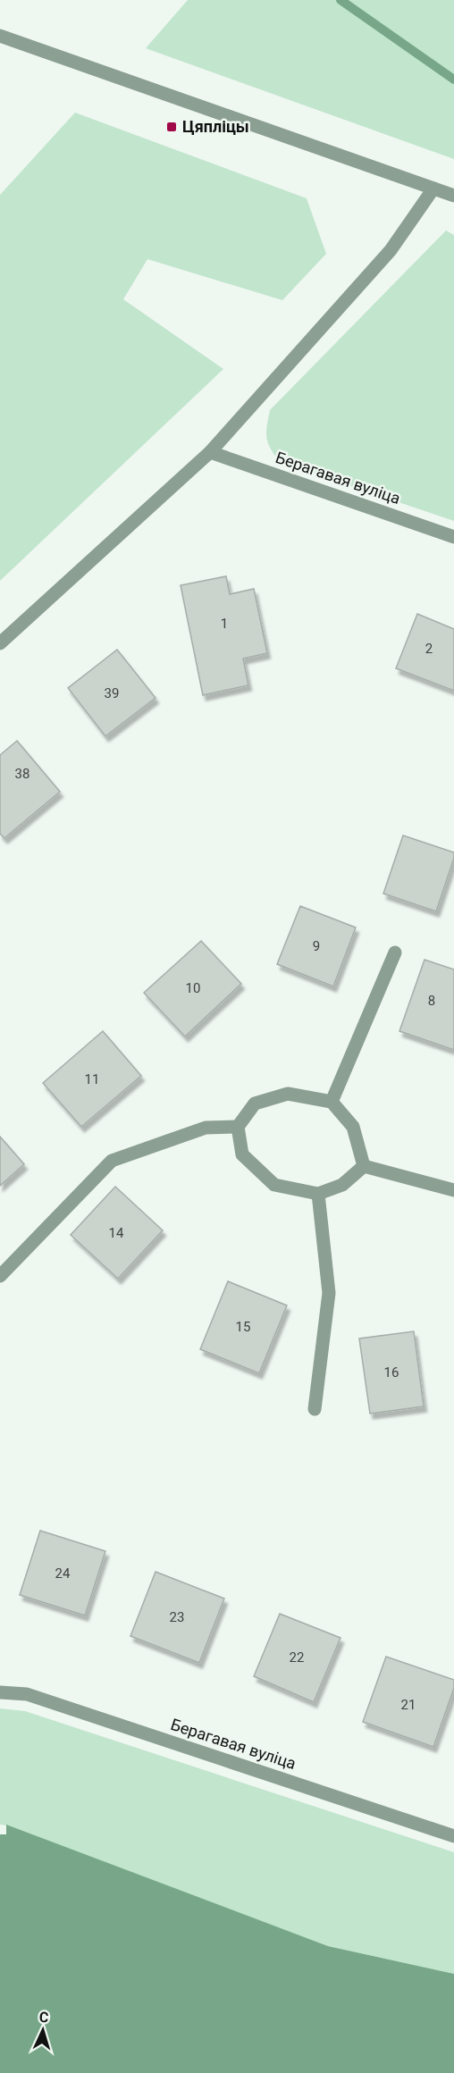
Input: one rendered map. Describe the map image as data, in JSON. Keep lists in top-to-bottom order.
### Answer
{
  "streets": {
    "street": ["Берагавая вуліца"]
  },
  "places": {
    "transit": ["Цяпліцы"]
  },
  "house_numbers": [
    "1",
    "2",
    "39",
    "38",
    "9",
    "10",
    "8",
    "11",
    "14",
    "15",
    "16",
    "24",
    "23",
    "22",
    "21"
  ],
  "north": "top"
}
